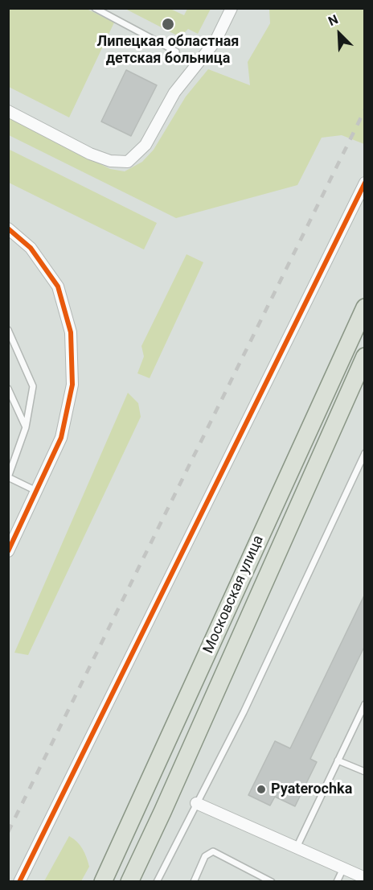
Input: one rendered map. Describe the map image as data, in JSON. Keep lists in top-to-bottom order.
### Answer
{
  "streets": {
    "main road": ["Московская улица"]
  },
  "places": ["Липецкая областная детская больница", "Pyaterochka"],
  "north": "top left"
}
